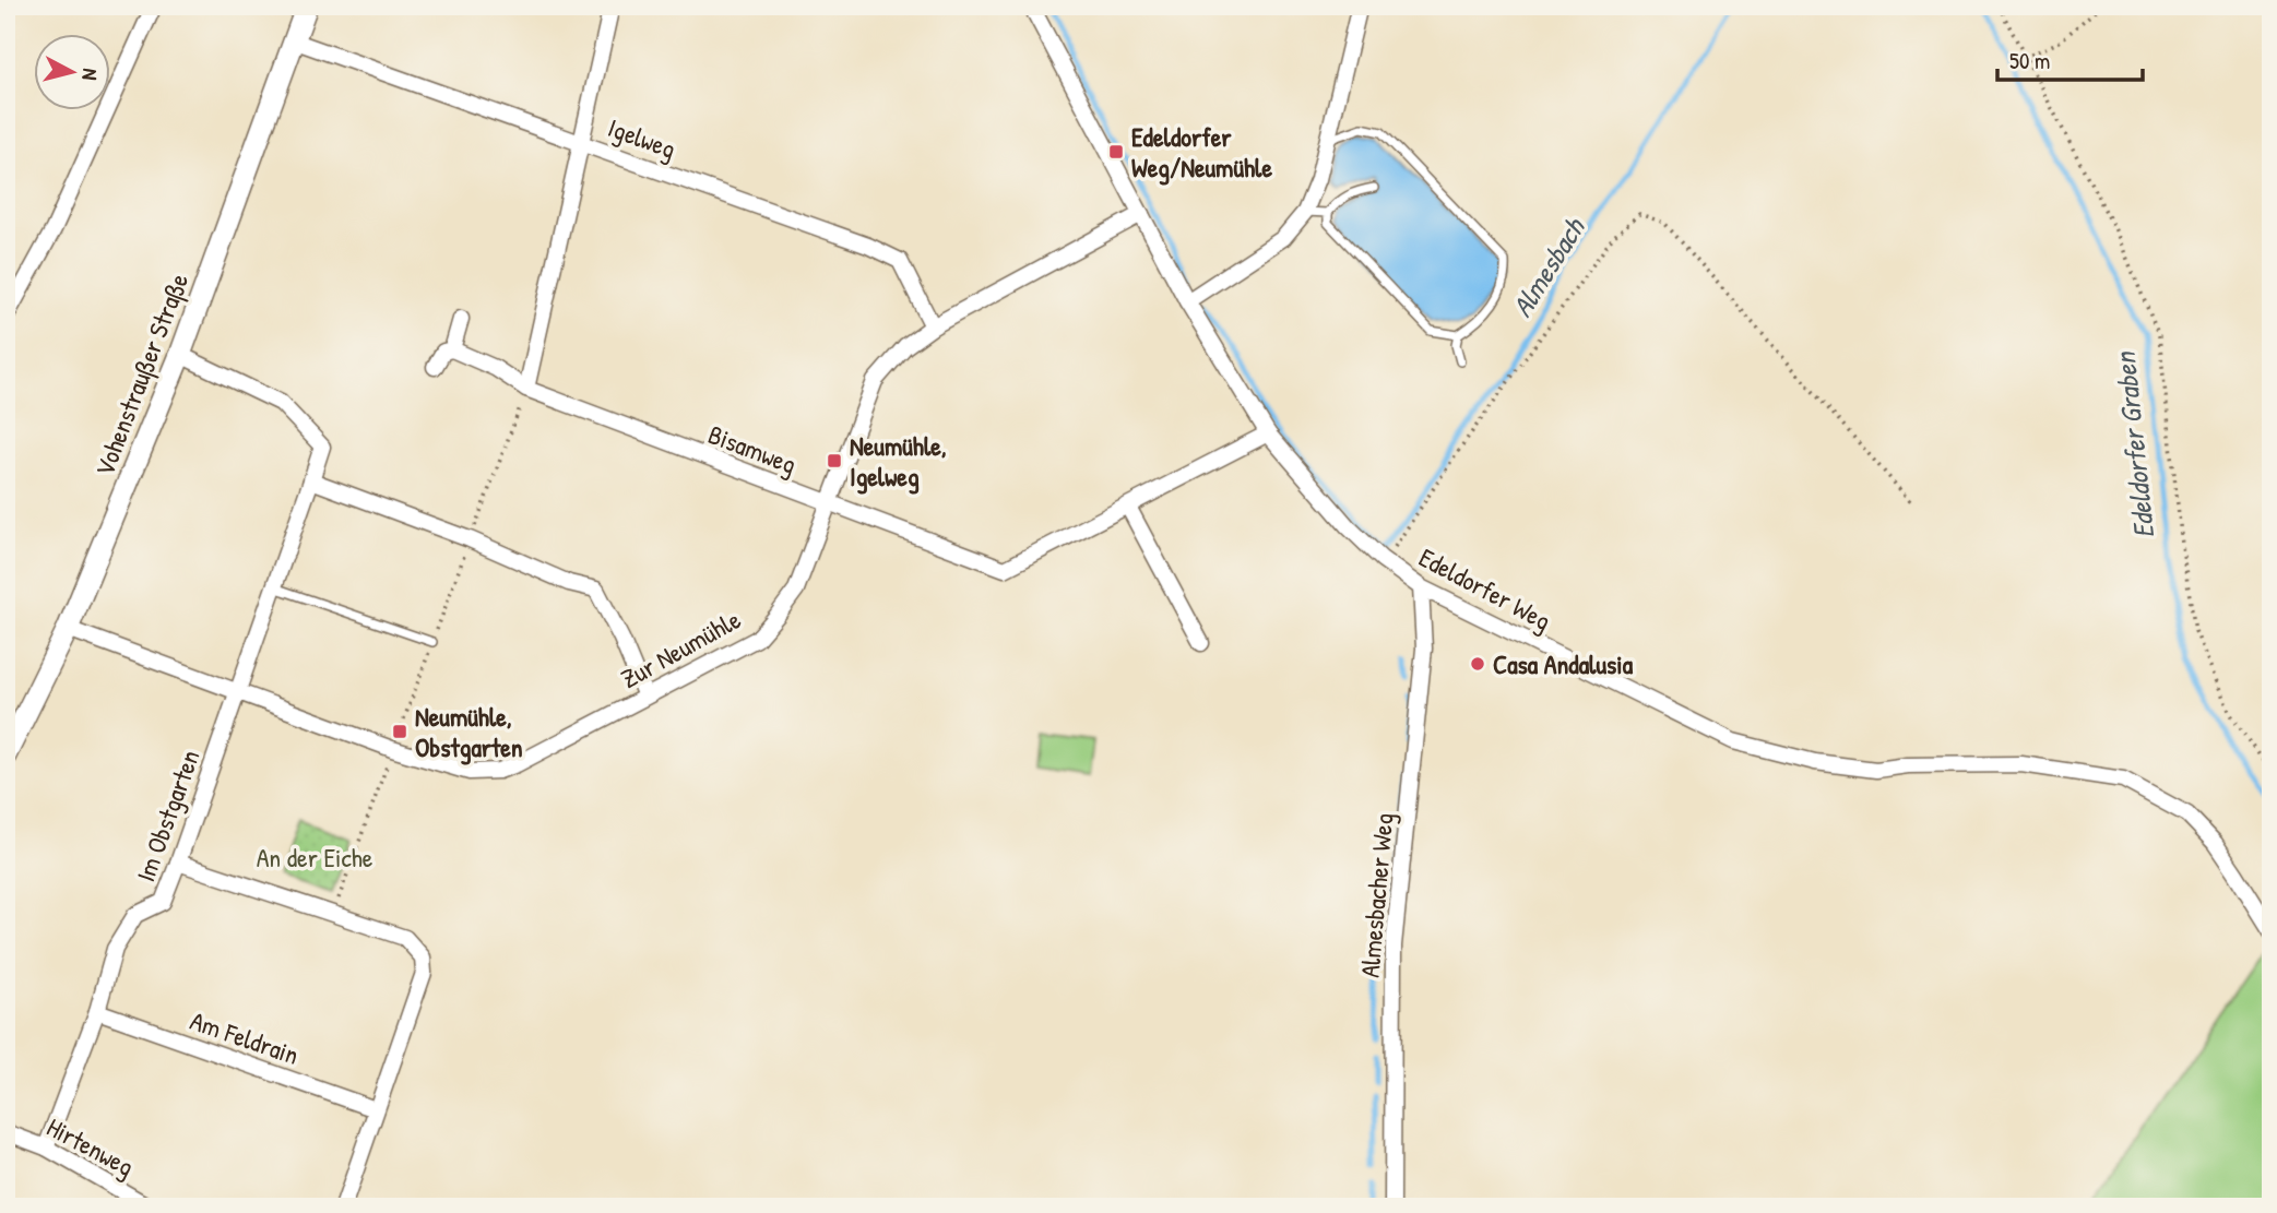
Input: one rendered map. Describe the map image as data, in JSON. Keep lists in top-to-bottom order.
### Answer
{
  "streets": {
    "main road": ["Vohenstraußer Straße"],
    "street": [
      "Igelweg",
      "Bisamweg",
      "Edeldorfer Weg",
      "Zur Neumühle",
      "Im Obstgarten",
      "Almesbacher Weg",
      "Am Feldrain",
      "Hirtenweg"
    ]
  },
  "crossings": [
    ["Igelweg", "Vohenstraußer Straße"],
    ["Igelweg", "Zur Neumühle"],
    ["Vohenstraußer Straße", "Zur Neumühle"],
    ["Vohenstraußer Straße", "Im Obstgarten"],
    ["Bisamweg", "Edeldorfer Weg"],
    ["Bisamweg", "Zur Neumühle"],
    ["Edeldorfer Weg", "Zur Neumühle"],
    ["Edeldorfer Weg", "Almesbacher Weg"],
    ["Zur Neumühle", "Im Obstgarten"],
    ["Im Obstgarten", "Am Feldrain"],
    ["Im Obstgarten", "Hirtenweg"]
  ],
  "water": ["Almesbach", "Edeldorfer Graben"],
  "parks": ["An der Eiche"],
  "places": {
    "transit": ["Edeldorfer Weg/Neumühle", "Neumühle, Igelweg", "Neumühle, Obstgarten"],
    "other": ["Casa Andalusia"]
  },
  "scale_bar": "50 m",
  "north": "right"
}
